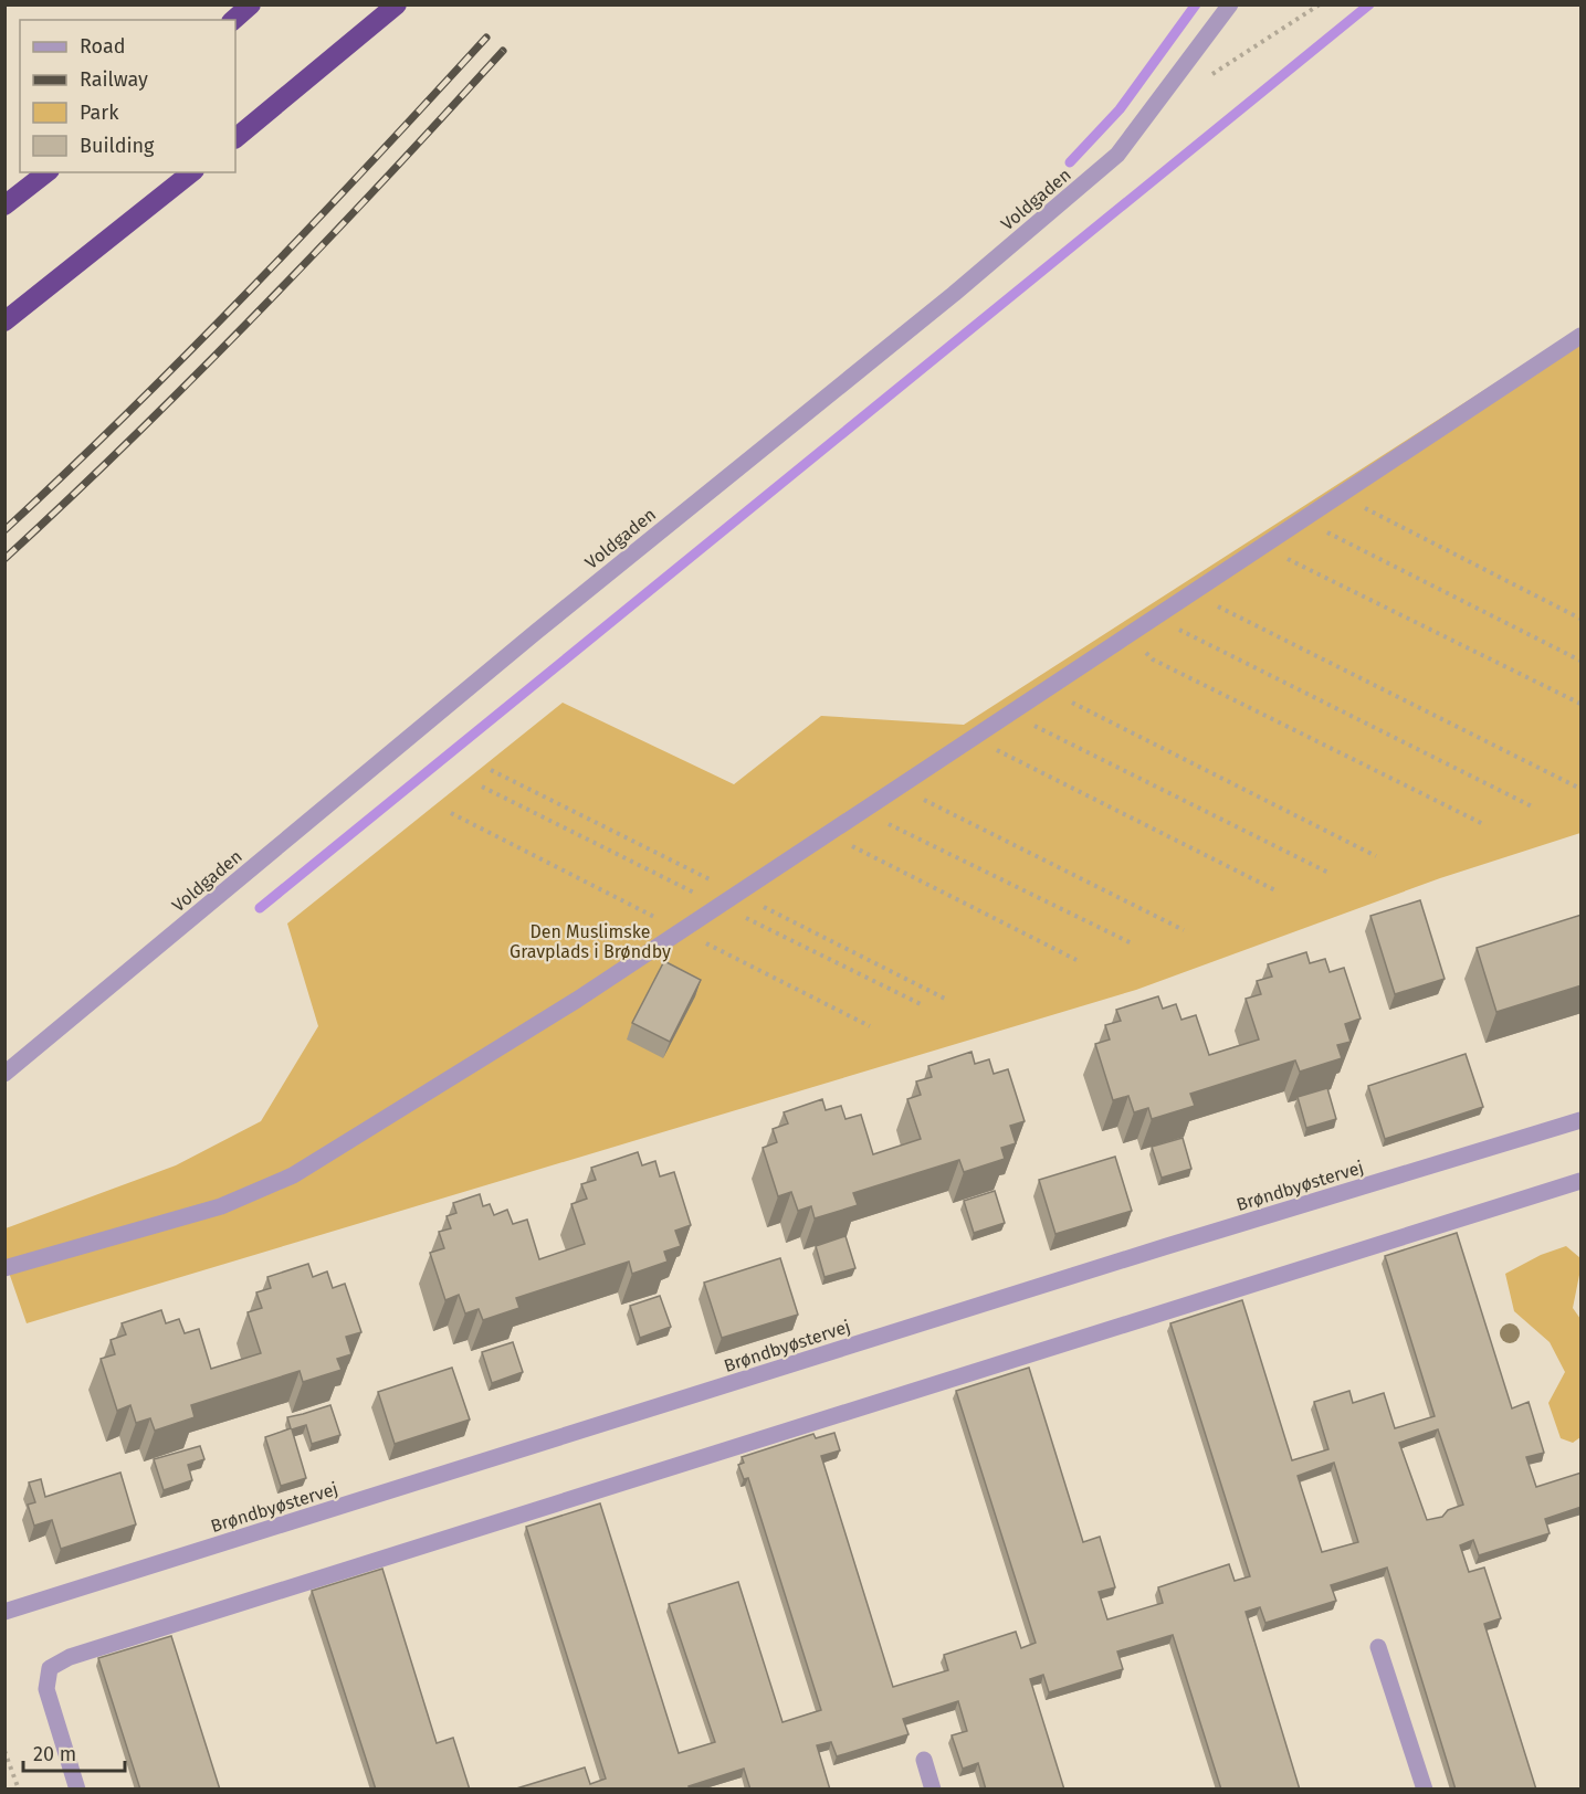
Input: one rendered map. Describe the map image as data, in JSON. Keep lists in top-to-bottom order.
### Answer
{
  "streets": {
    "street": ["Voldgaden", "Brøndbyøstervej"]
  },
  "parks": ["Den Muslimske Gravplads i Brøndby"],
  "legend": [
    "Road",
    "Railway",
    "Park",
    "Building"
  ],
  "scale_bar": "20 m"
}
